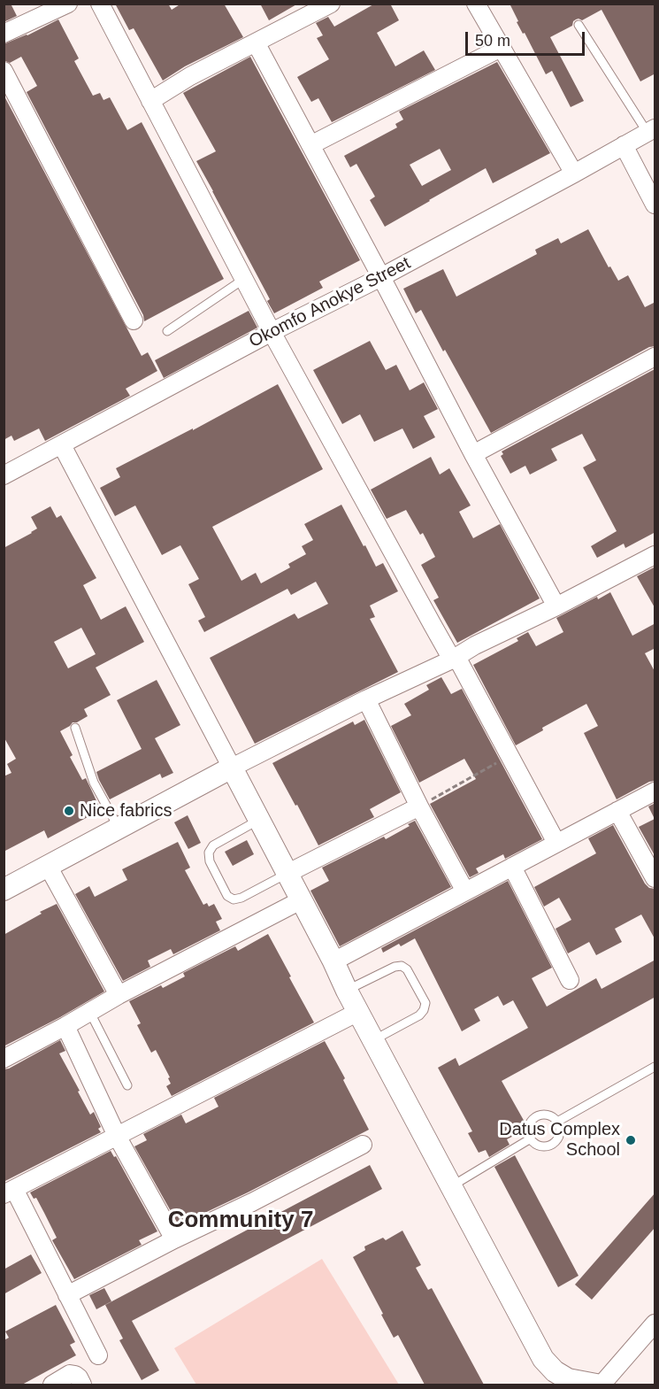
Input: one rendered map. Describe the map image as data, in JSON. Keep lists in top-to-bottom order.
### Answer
{
  "streets": {
    "street": ["Okomfo Anokye Street"]
  },
  "districts": ["Community 7"],
  "places": ["Nice fabrics", "Datus Complex School"],
  "scale_bar": "50 m"
}
